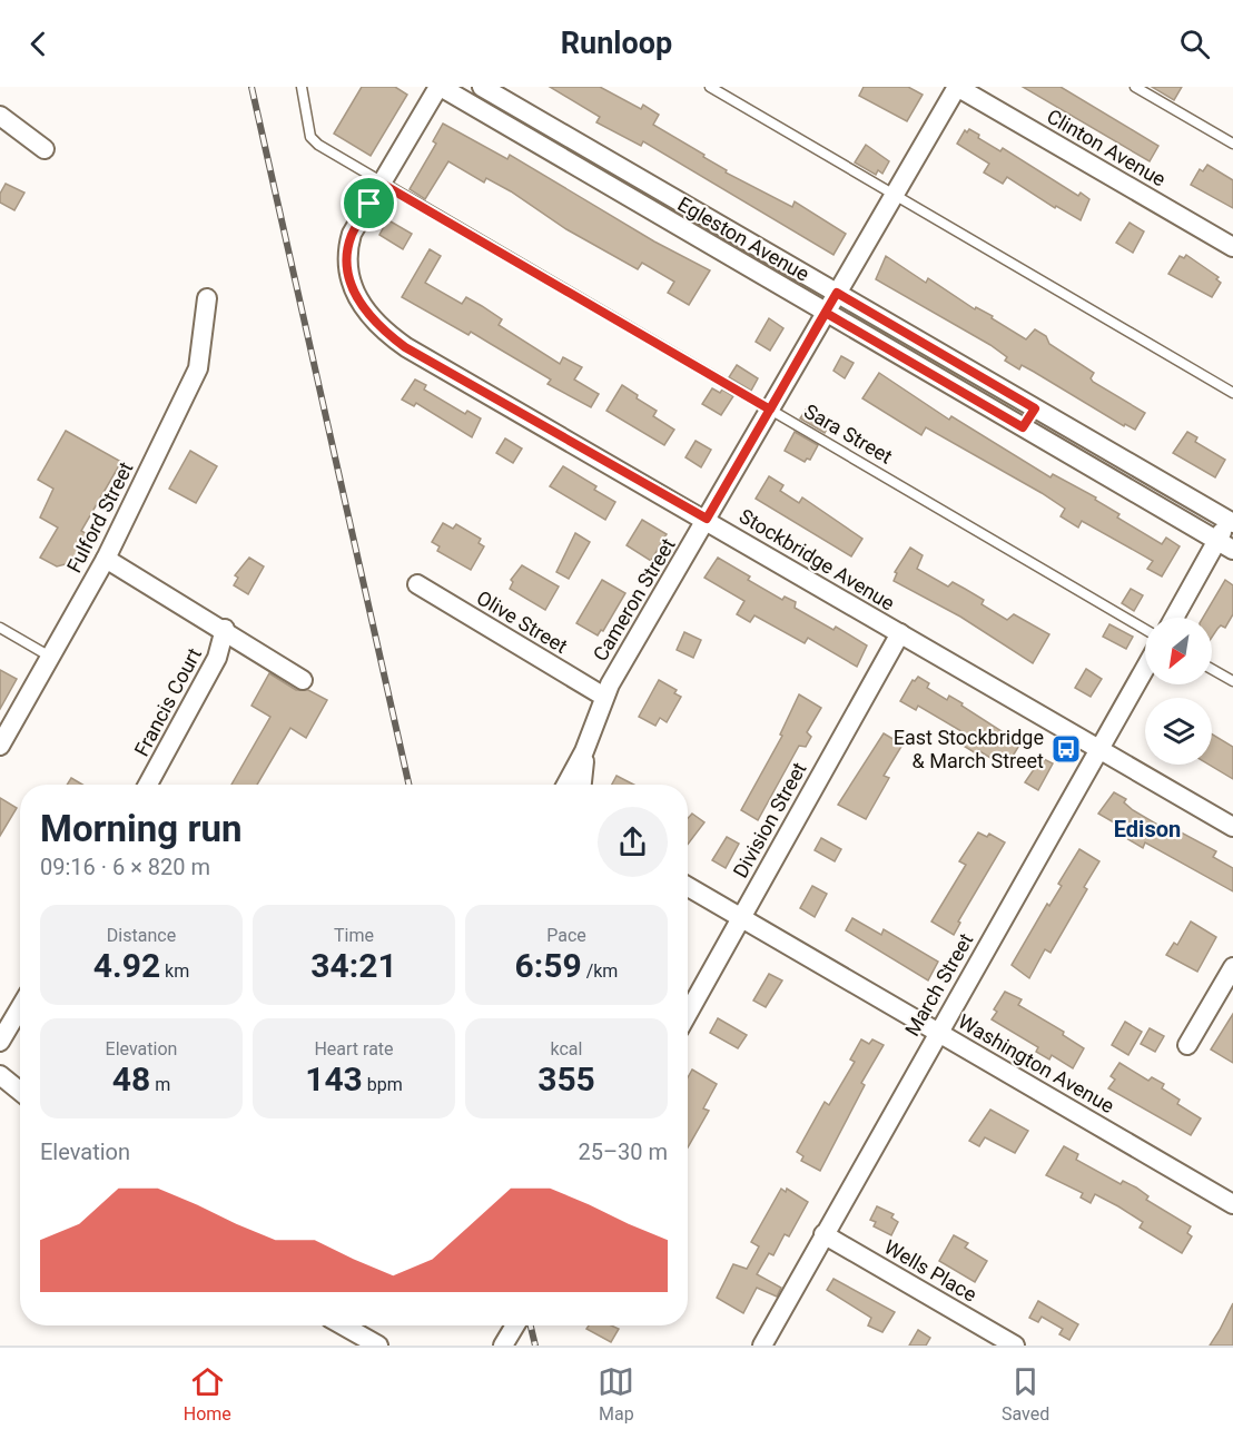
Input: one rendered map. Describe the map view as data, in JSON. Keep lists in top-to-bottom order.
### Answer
{
  "streets": {
    "street": [
      "Clinton Avenue",
      "Egleston Avenue",
      "Fulford Street",
      "Stockbridge Avenue",
      "Cameron Street",
      "Olive Street",
      "Francis Court",
      "Division Street",
      "March Street",
      "Washington Avenue",
      "Wells Place"
    ],
    "lane": ["Sara Street"]
  },
  "crossings": [
    ["Clinton Avenue", "Cameron Street"],
    ["Egleston Avenue", "Cameron Street"],
    ["Sara Street", "Stockbridge Avenue"],
    ["Sara Street", "Cameron Street"],
    ["Stockbridge Avenue", "Cameron Street"],
    ["Stockbridge Avenue", "Division Street"],
    ["Stockbridge Avenue", "March Street"],
    ["Cameron Street", "Olive Street"],
    ["Division Street", "Washington Avenue"],
    ["March Street", "Washington Avenue"],
    ["March Street", "Wells Place"]
  ],
  "districts": ["Edison"],
  "places": {
    "bus stop": ["East Stockbridge & March Street"]
  },
  "north": "bottom left",
  "page": {
    "header": "Runloop",
    "heading": ["Morning run", "09:16 · 6 × 820 m"],
    "stats": [
      ["Distance", "4.92 km"],
      ["Time", "34:21"],
      ["Pace", "6:59 /km"],
      ["Elevation", "48 m"],
      ["Heart rate", "143 bpm"],
      ["kcal", "355"]
    ],
    "chart": ["Elevation", "25–30 m"],
    "tabs": ["Home", "Map", "Saved"]
  }
}
